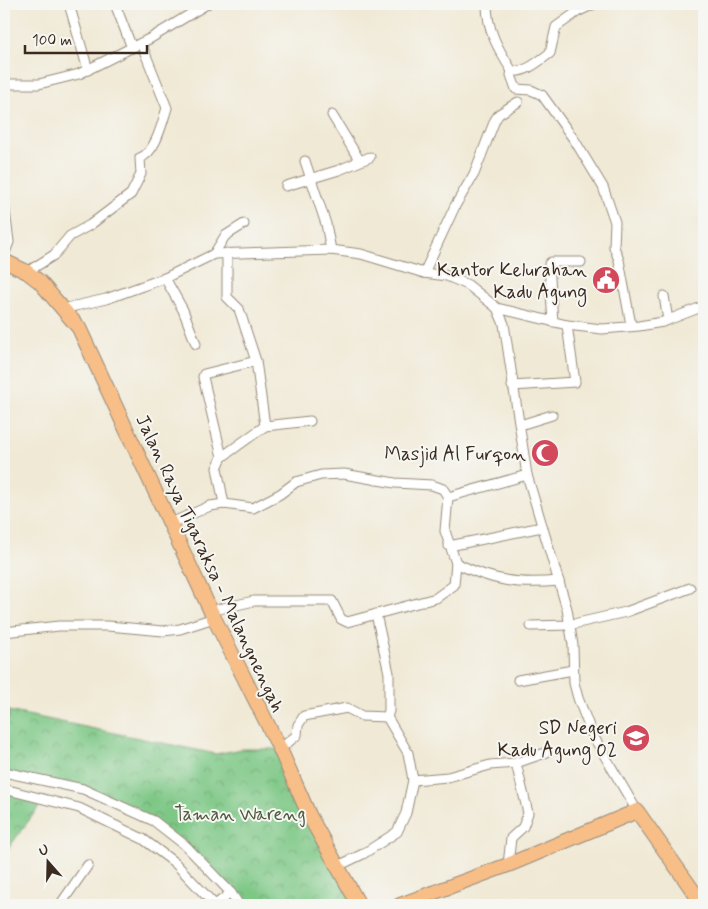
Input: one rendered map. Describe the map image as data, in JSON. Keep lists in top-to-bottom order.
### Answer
{
  "streets": {
    "main road": ["Jalan Raya Tigaraksa - Malangnengah"]
  },
  "parks": ["Taman Wareng"],
  "places": {
    "public building": ["Kantor Kelurahan Kadu Agung"],
    "mosque": ["Masjid Al Furqon"],
    "school or university": ["SD Negeri Kadu Agung 02"]
  },
  "scale_bar": "100 m",
  "north": "top"
}
